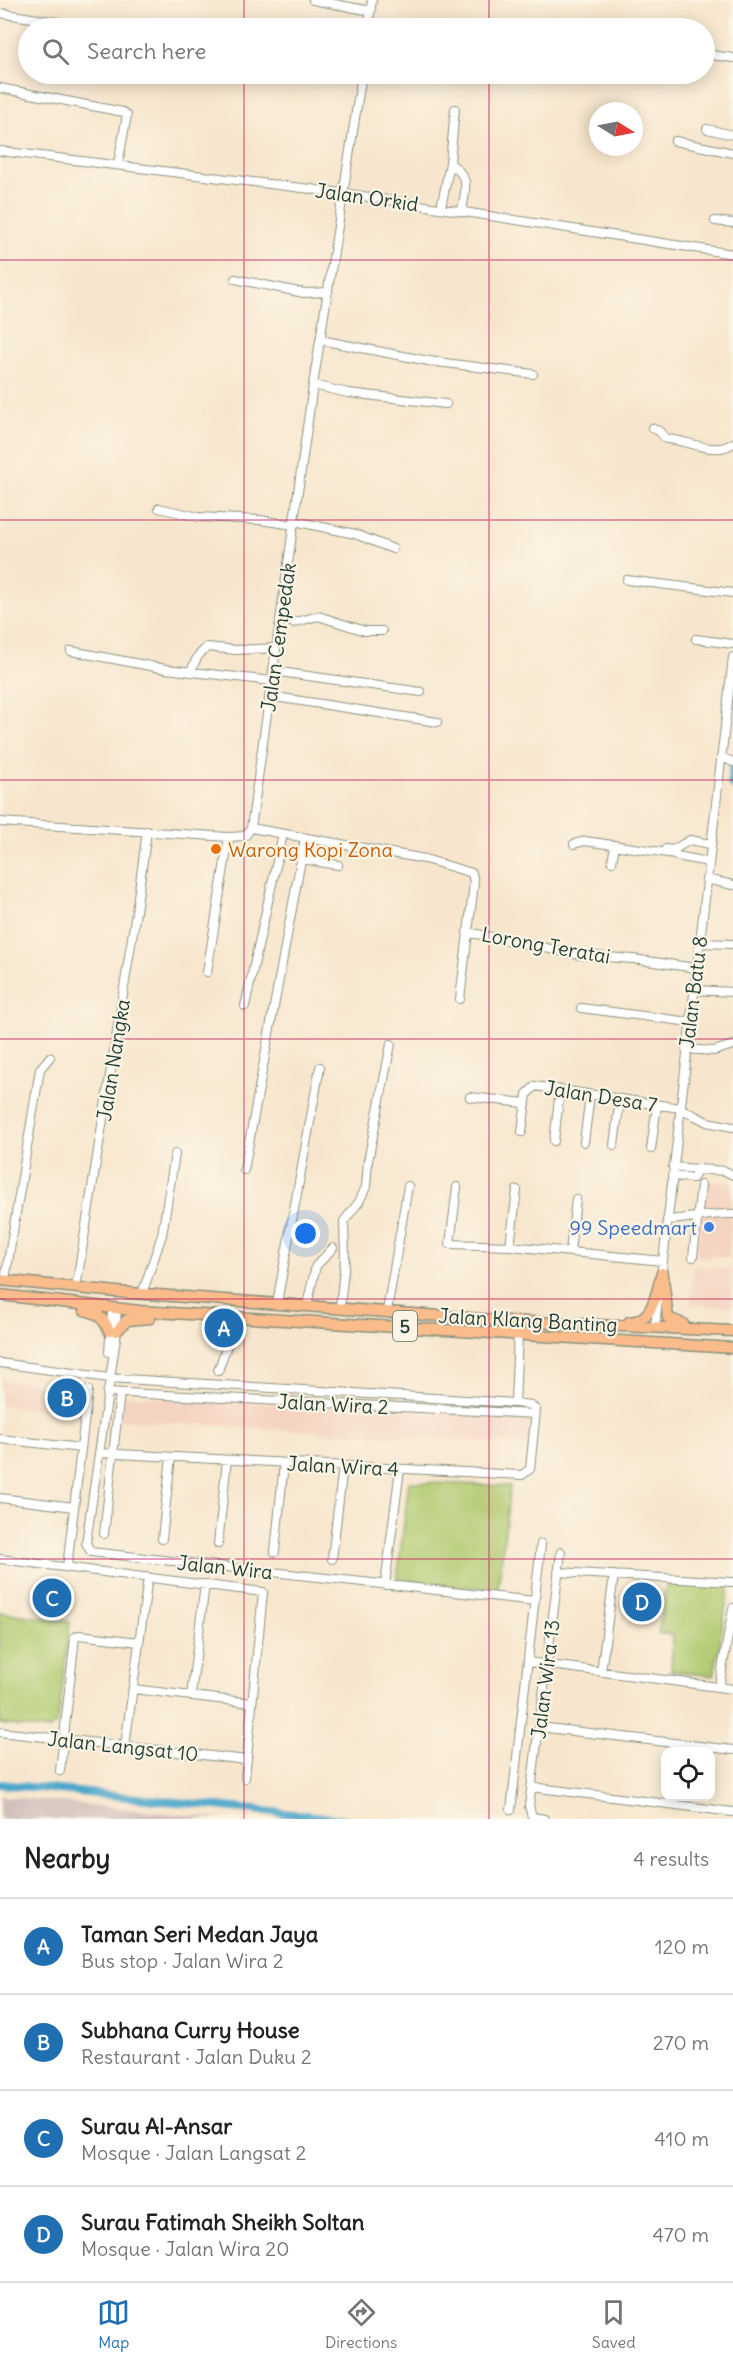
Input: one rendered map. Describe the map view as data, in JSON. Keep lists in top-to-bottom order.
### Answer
{
  "streets": {
    "highway": ["Jalan Klang Banting", "5"],
    "street": [
      "Jalan Orkid",
      "Jalan Cempedak",
      "Lorong Teratai",
      "Jalan Batu 8",
      "Jalan Nangka",
      "Jalan Desa 7",
      "Jalan Wira 2",
      "Jalan Wira 4",
      "Jalan Wira",
      "Jalan Wira 13",
      "Jalan Langsat 10"
    ]
  },
  "crossings": [
    ["Jalan Orkid", "Jalan Cempedak"],
    ["Lorong Teratai", "Jalan Batu 8"],
    ["Jalan Batu 8", "Jalan Desa 7"],
    ["Jalan Batu 8", "Jalan Klang Banting"],
    ["Jalan Nangka", "Jalan Klang Banting"],
    ["Jalan Wira 2", "Jalan Wira 4"]
  ],
  "places": ["Warong Kopi Zona", "99 Speedmart"],
  "north": "right",
  "page": {
    "search": "Search here",
    "pins": [
      "A",
      "B",
      "C",
      "D"
    ],
    "heading": ["Nearby", "4 results"],
    "list": [
      {
        "mark": "A",
        "name": "Taman Seri Medan Jaya",
        "note": "Bus stop · Jalan Wira 2",
        "value": "120 m"
      },
      {
        "mark": "B",
        "name": "Subhana Curry House",
        "note": "Restaurant · Jalan Duku 2",
        "value": "270 m"
      },
      {
        "mark": "C",
        "name": "Surau Al-Ansar",
        "note": "Mosque · Jalan Langsat 2",
        "value": "410 m"
      },
      {
        "mark": "D",
        "name": "Surau Fatimah Sheikh Soltan",
        "note": "Mosque · Jalan Wira 20",
        "value": "470 m"
      }
    ],
    "nav": ["Map", "Directions", "Saved"]
  }
}
